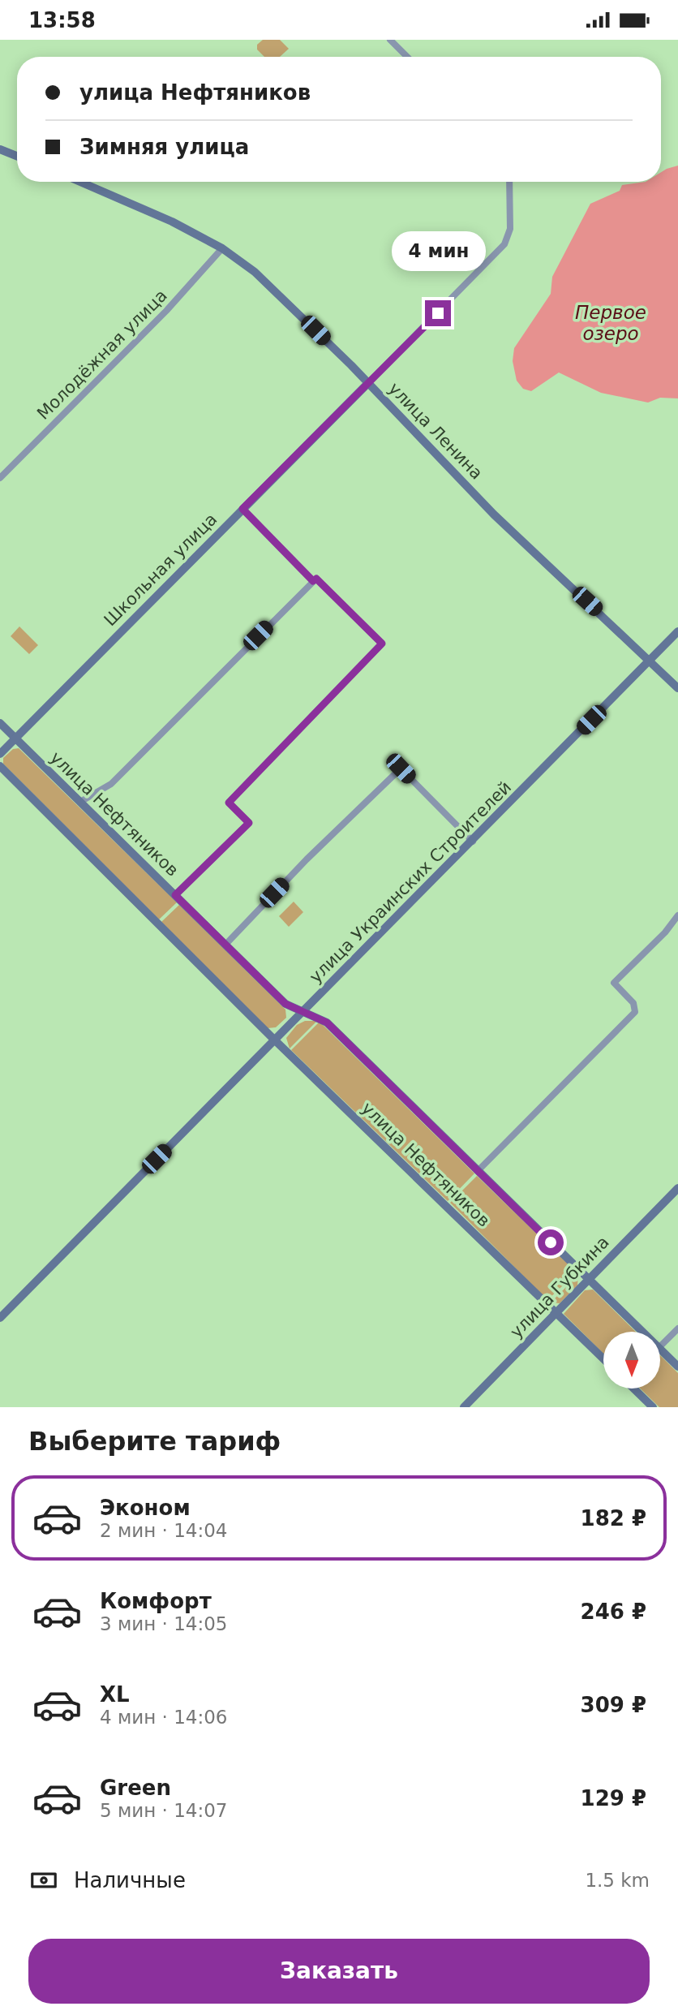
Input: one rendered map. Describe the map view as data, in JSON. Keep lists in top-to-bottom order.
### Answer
{
  "streets": {
    "main road": [
      "улица Ленина",
      "Школьная улица",
      "улица Нефтяников",
      "улица Украинских Строителей",
      "улица Губкина"
    ],
    "street": ["Молодёжная улица"]
  },
  "crossings": [
    ["Молодёжная улица", "улица Ленина"],
    ["улица Ленина", "Школьная улица"],
    ["улица Ленина", "улица Украинских Строителей"],
    ["Школьная улица", "улица Нефтяников"],
    ["улица Нефтяников", "улица Украинских Строителей"],
    ["улица Нефтяников", "улица Губкина"]
  ],
  "water": ["Первое озеро"],
  "north": "bottom",
  "page": {
    "status": "13:58",
    "banner": ["улица Нефтяников", "Зимняя улица"],
    "bubble": "4 мин",
    "heading": "Выберите тариф",
    "list": [
      {
        "name": "Эконом",
        "note": "2 мин · 14:04",
        "value": "182 ₽"
      },
      {
        "name": "Комфорт",
        "note": "3 мин · 14:05",
        "value": "246 ₽"
      },
      {
        "name": "XL",
        "note": "4 мин · 14:06",
        "value": "309 ₽"
      },
      {
        "name": "Green",
        "note": "5 мин · 14:07",
        "value": "129 ₽"
      }
    ],
    "pay": ["Наличные", "1.5 km"],
    "buttons": "Заказать"
  }
}
